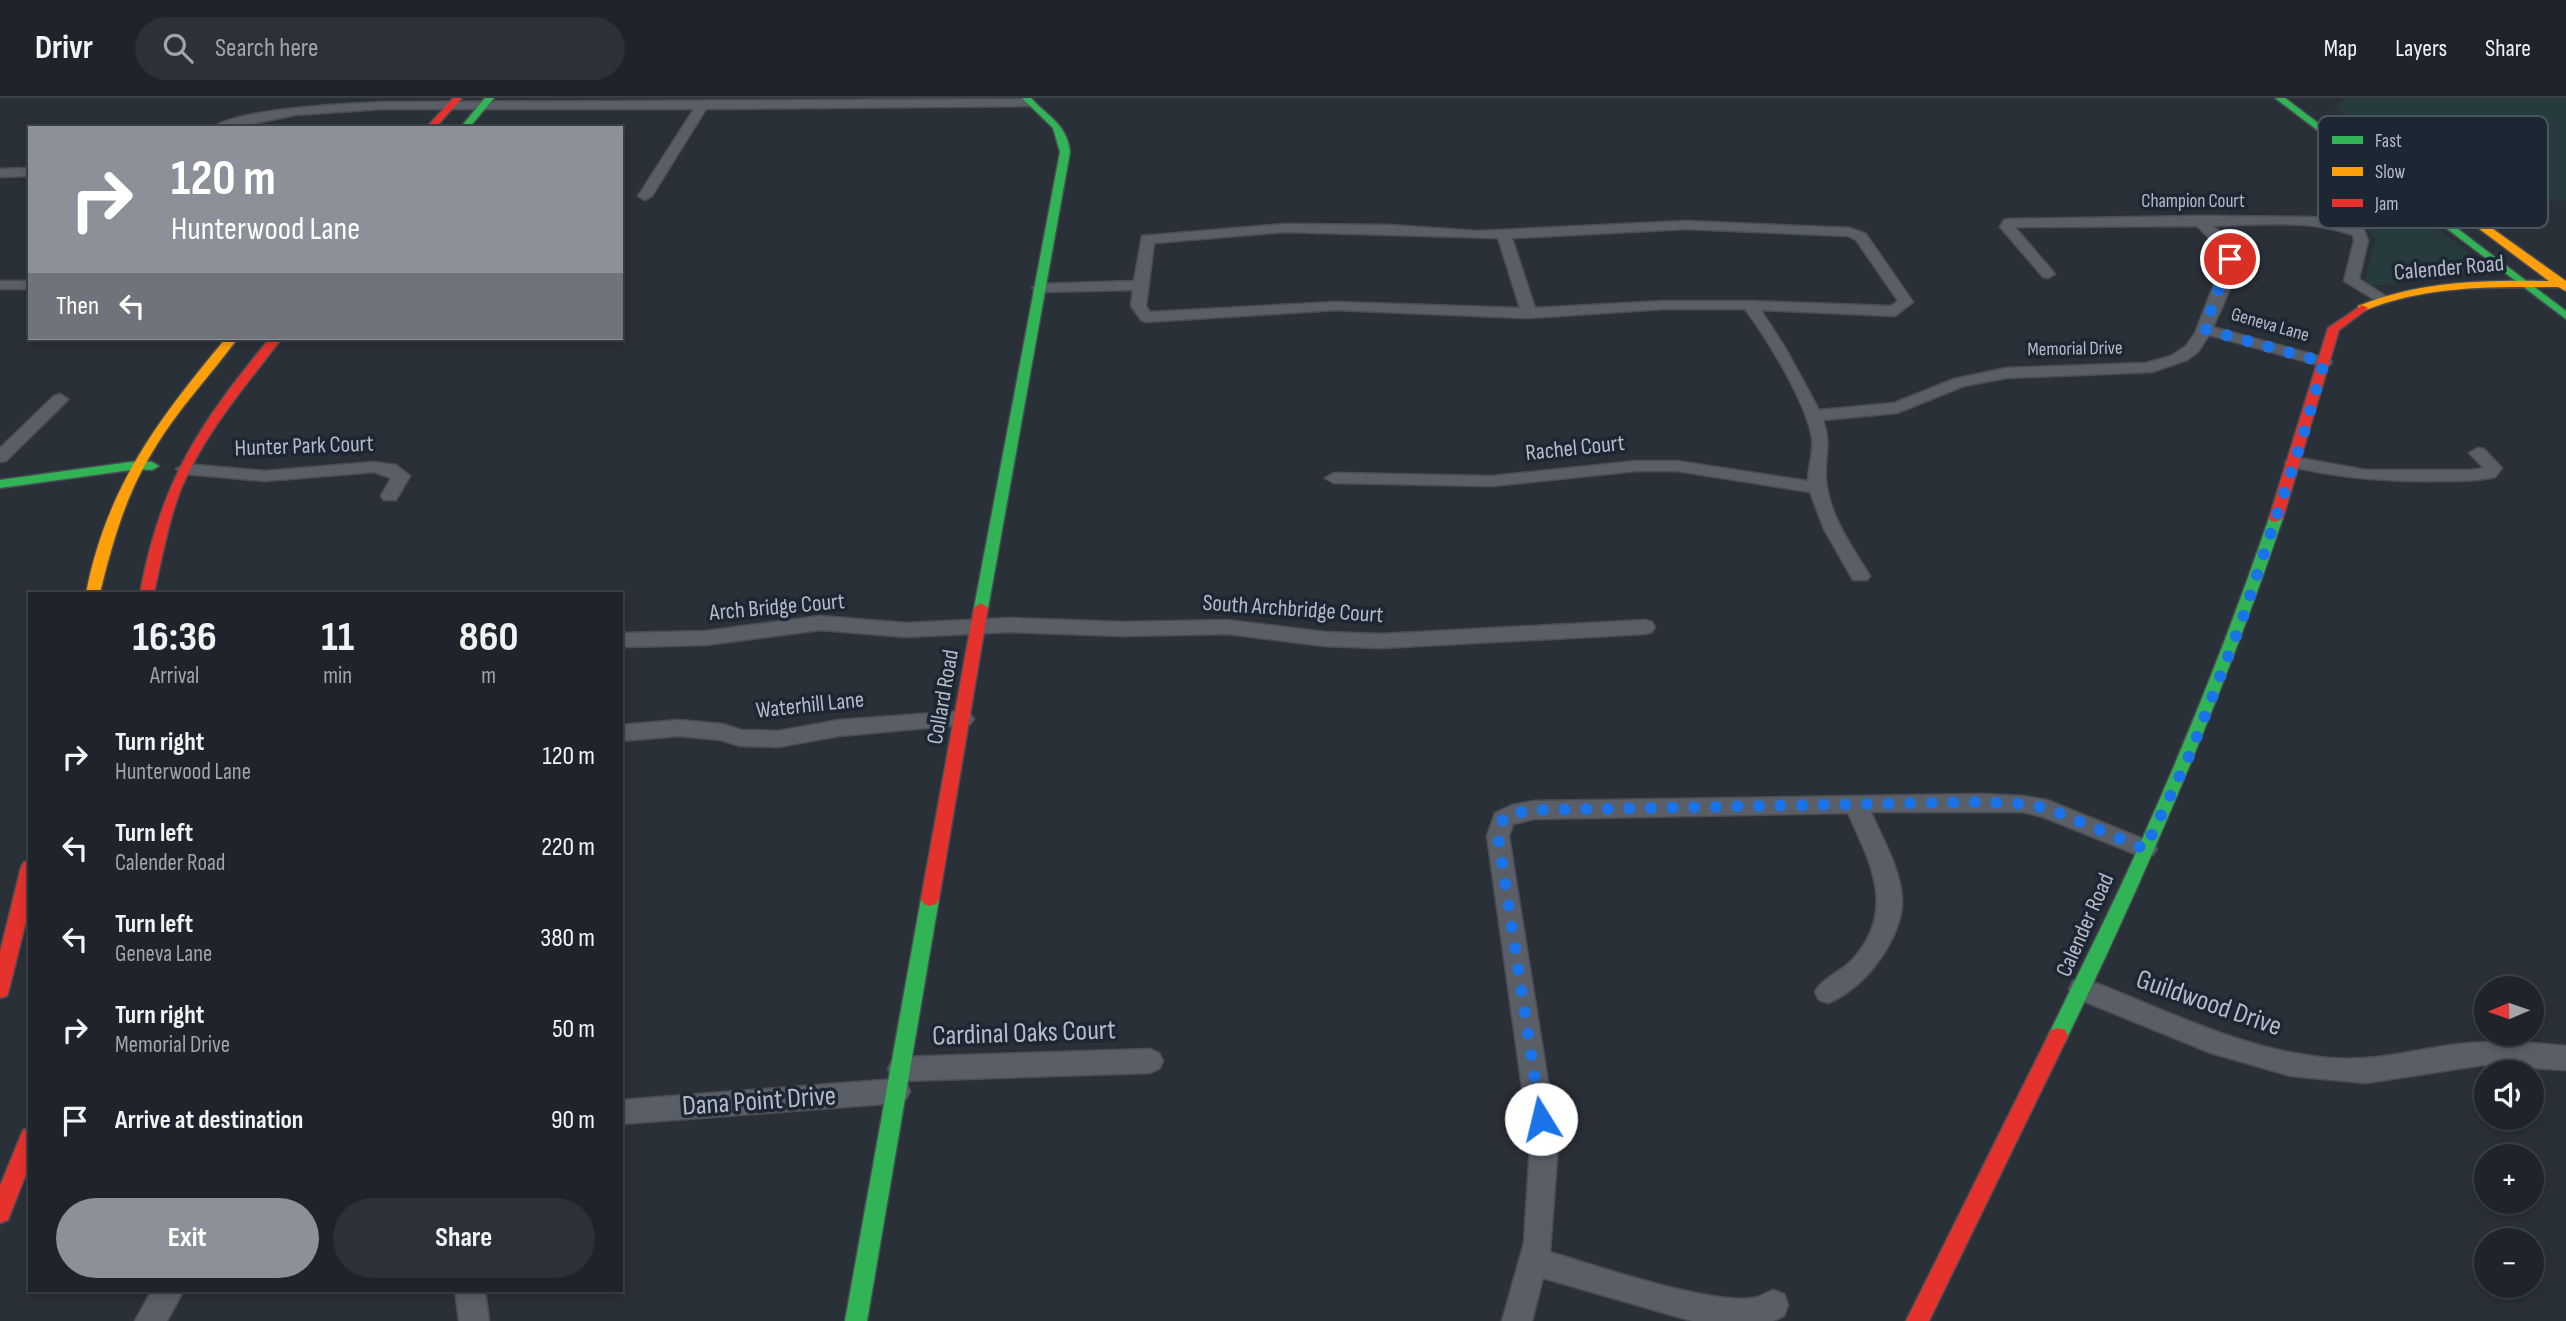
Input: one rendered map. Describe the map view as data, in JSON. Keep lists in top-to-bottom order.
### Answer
{
  "streets": {
    "street": [
      "Champion Court",
      "Calender Road",
      "Geneva Lane",
      "Memorial Drive",
      "Hunter Park Court",
      "Rachel Court",
      "Arch Bridge Court",
      "South Archbridge Court",
      "Collard Road",
      "Waterhill Lane",
      "Guildwood Drive",
      "Cardinal Oaks Court",
      "Dana Point Drive"
    ]
  },
  "crossings": [
    ["Champion Court", "Calender Road"],
    ["Champion Court", "Memorial Drive"],
    ["Calender Road", "Geneva Lane"],
    ["Calender Road", "Guildwood Drive"],
    ["Geneva Lane", "Memorial Drive"],
    ["Arch Bridge Court", "South Archbridge Court"],
    ["Arch Bridge Court", "Collard Road"],
    ["South Archbridge Court", "Collard Road"],
    ["Collard Road", "Waterhill Lane"],
    ["Collard Road", "Cardinal Oaks Court"],
    ["Collard Road", "Dana Point Drive"],
    ["Cardinal Oaks Court", "Dana Point Drive"]
  ],
  "legend": ["Fast", "Slow", "Jam"],
  "north": "left",
  "page": {
    "header": "Drivr",
    "search": "Search here",
    "nav": ["Map", "Layers", "Share"],
    "turn": ["120 m", "Hunterwood Lane"],
    "then": "Then",
    "eta": [
      "16:36",
      "Arrival",
      "11",
      "min",
      "860",
      "m"
    ],
    "list": [
      {
        "name": "Turn right",
        "note": "Hunterwood Lane",
        "value": "120 m"
      },
      {
        "name": "Turn left",
        "note": "Calender Road",
        "value": "220 m"
      },
      {
        "name": "Turn left",
        "note": "Geneva Lane",
        "value": "380 m"
      },
      {
        "name": "Turn right",
        "note": "Memorial Drive",
        "value": "50 m"
      },
      {
        "name": "Arrive at destination",
        "value": "90 m"
      }
    ],
    "map_buttons": ["+", "−"],
    "buttons": ["Exit", "Share"]
  }
}
